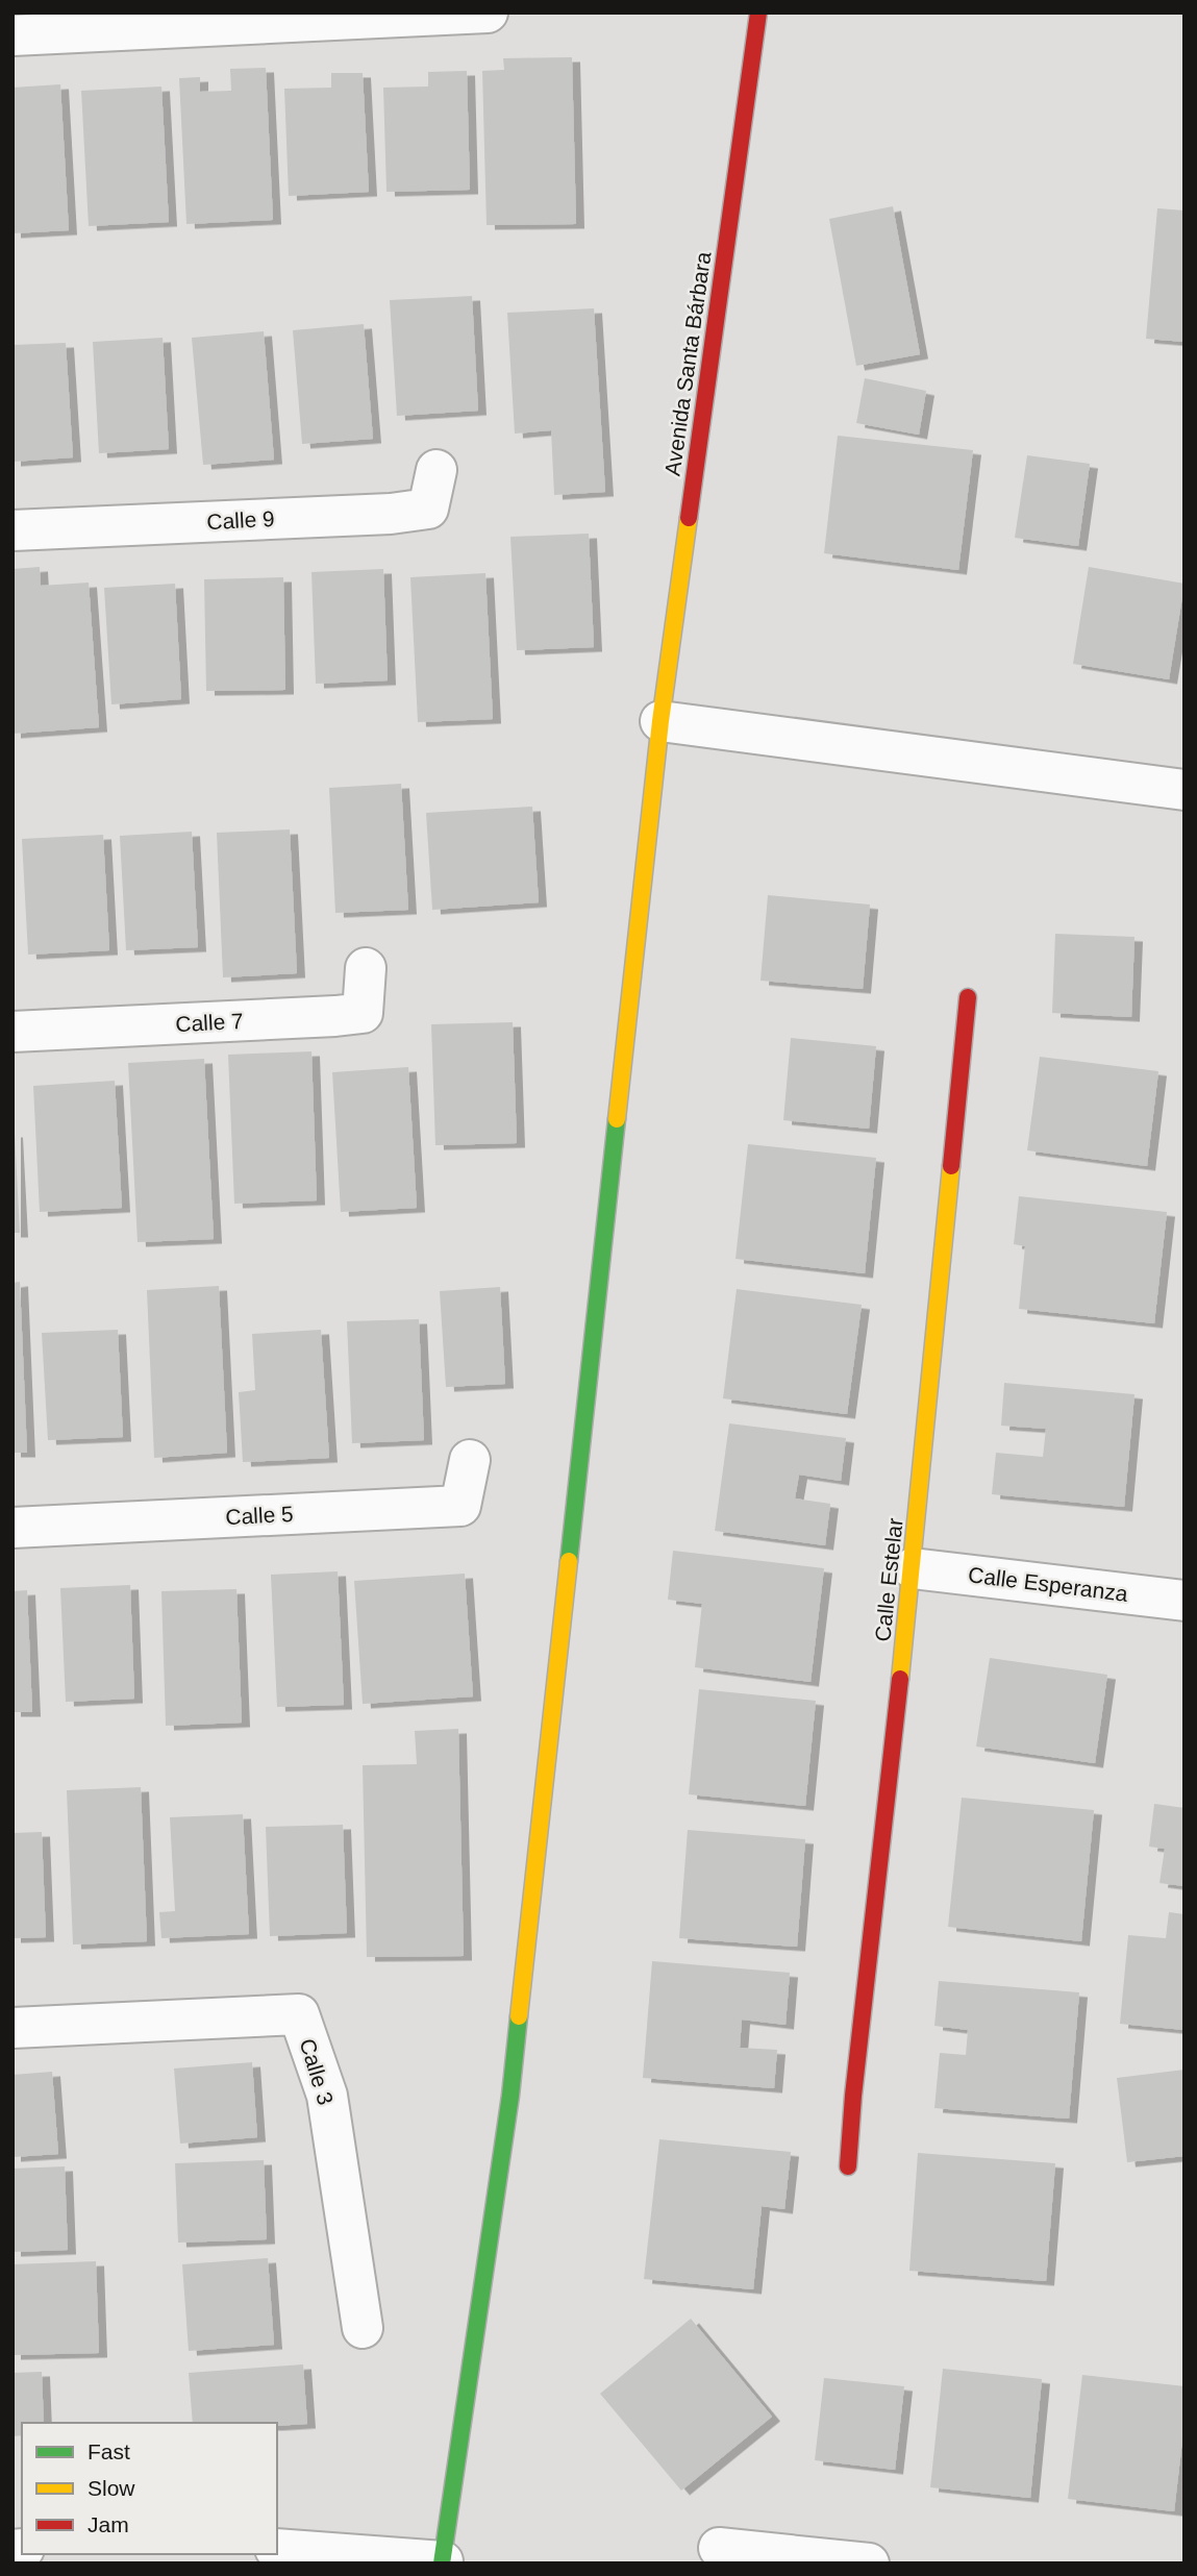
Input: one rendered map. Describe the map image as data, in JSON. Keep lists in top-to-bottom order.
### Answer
{
  "streets": {
    "street": [
      "Avenida Santa Bárbara",
      "Calle 9",
      "Calle 7",
      "Calle 5",
      "Calle Estelar",
      "Calle Esperanza",
      "Calle 3"
    ]
  },
  "crossings": [
    ["Calle Estelar", "Calle Esperanza"]
  ],
  "legend": ["Fast", "Slow", "Jam"]
}
